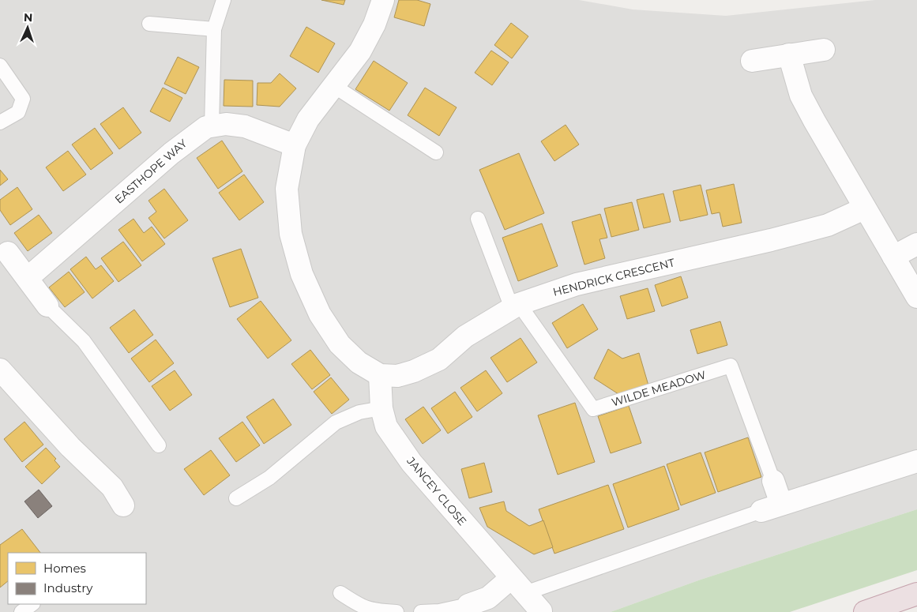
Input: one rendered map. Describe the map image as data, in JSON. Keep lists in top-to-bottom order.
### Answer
{
  "streets": {
    "street": ["EASTHOPE WAY", "HENDRICK CRESCENT", "JANCEY CLOSE"],
    "lane": ["WILDE MEADOW"]
  },
  "crossings": [
    ["HENDRICK CRESCENT", "WILDE MEADOW"],
    ["HENDRICK CRESCENT", "JANCEY CLOSE"]
  ],
  "legend": ["Homes", "Industry"],
  "north": "top"
}
